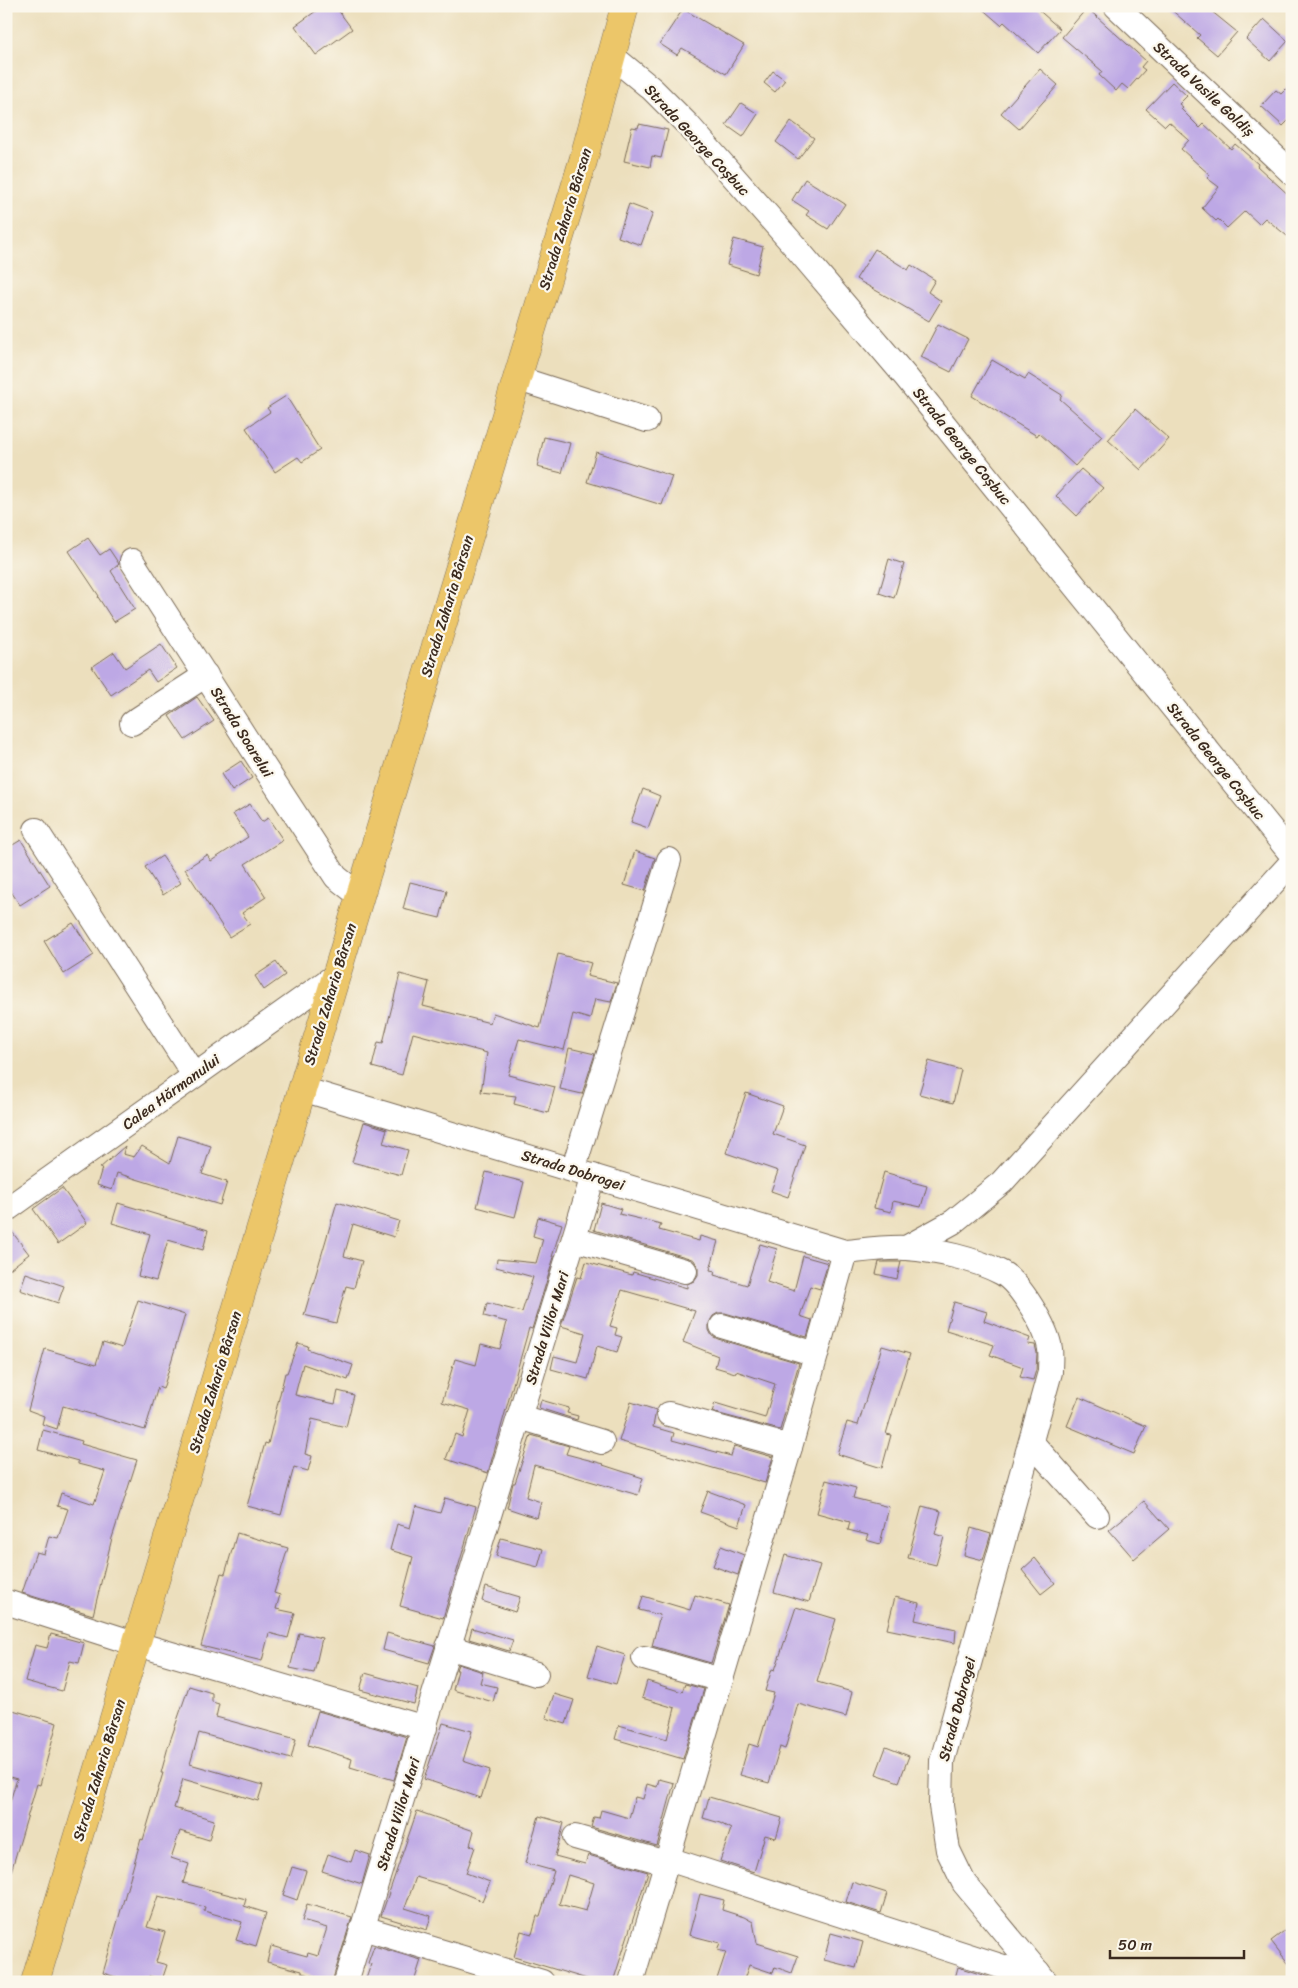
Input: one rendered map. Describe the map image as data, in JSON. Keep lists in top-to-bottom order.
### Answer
{
  "streets": {
    "main road": ["Strada Zaharia Bârsan"],
    "street": [
      "Strada Vasile Goldiș",
      "Strada George Coșbuc",
      "Strada Soarelui",
      "Calea Hărmanului",
      "Strada Dobrogei",
      "Strada Viilor Mari"
    ]
  },
  "crossings": [
    ["Strada George Coșbuc", "Strada Zaharia Bârsan"],
    ["Strada Zaharia Bârsan", "Strada Soarelui"],
    ["Strada Zaharia Bârsan", "Calea Hărmanului"],
    ["Strada Zaharia Bârsan", "Strada Dobrogei"],
    ["Strada Dobrogei", "Strada Viilor Mari"]
  ],
  "scale_bar": "50 m"
}
